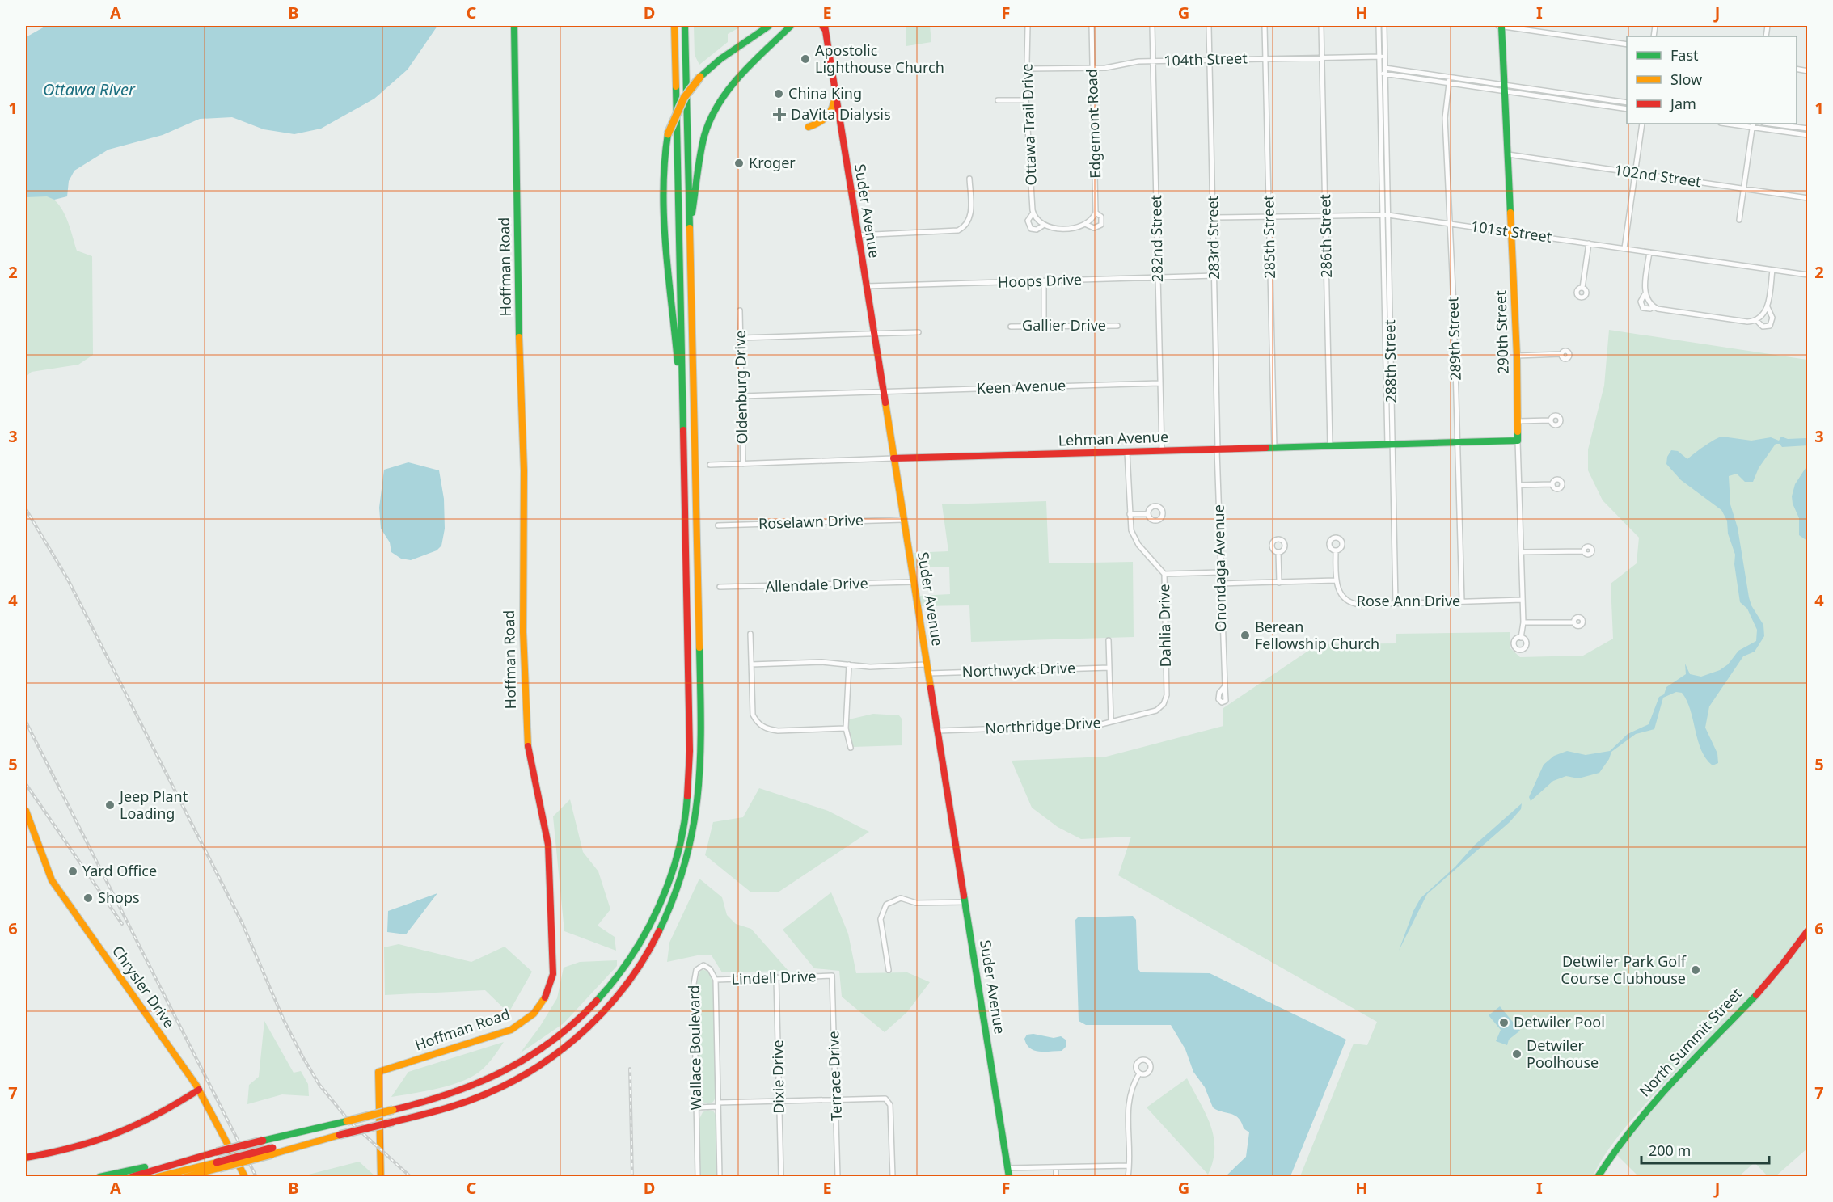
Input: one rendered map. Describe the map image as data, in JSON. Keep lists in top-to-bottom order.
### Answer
{
  "streets": {
    "main road": [
      "Suder Avenue",
      "Hoffman Road",
      "290th Street",
      "Lehman Avenue",
      "Chrysler Drive",
      "North Summit Street"
    ],
    "street": [
      "104th Street",
      "Edgemont Road",
      "Ottawa Trail Drive",
      "102nd Street",
      "101st Street",
      "286th Street",
      "285th Street",
      "283rd Street",
      "282nd Street",
      "Hoops Drive",
      "Gallier Drive",
      "289th Street",
      "288th Street",
      "Oldenburg Drive",
      "Keen Avenue",
      "Roselawn Drive",
      "Onondaga Avenue",
      "Allendale Drive",
      "Rose Ann Drive",
      "Dahlia Drive",
      "Northwyck Drive",
      "Northridge Drive",
      "Lindell Drive",
      "Wallace Boulevard",
      "Terrace Drive",
      "Dixie Drive"
    ]
  },
  "crossings": [
    ["104th Street", "Edgemont Road"],
    ["104th Street", "Ottawa Trail Drive"],
    ["104th Street", "286th Street"],
    ["104th Street", "285th Street"],
    ["104th Street", "283rd Street"],
    ["104th Street", "282nd Street"],
    ["104th Street", "288th Street"],
    ["102nd Street", "290th Street"],
    ["Suder Avenue", "Hoops Drive"],
    ["Suder Avenue", "Keen Avenue"],
    ["Suder Avenue", "Lehman Avenue"],
    ["Suder Avenue", "Roselawn Drive"],
    ["Suder Avenue", "Allendale Drive"],
    ["Suder Avenue", "Northwyck Drive"],
    ["Suder Avenue", "Northridge Drive"],
    ["101st Street", "286th Street"],
    ["101st Street", "285th Street"],
    ["101st Street", "283rd Street"],
    ["101st Street", "290th Street"],
    ["101st Street", "289th Street"],
    ["101st Street", "288th Street"],
    ["286th Street", "Lehman Avenue"],
    ["285th Street", "Lehman Avenue"],
    ["283rd Street", "Hoops Drive"],
    ["283rd Street", "Lehman Avenue"],
    ["283rd Street", "Onondaga Avenue"],
    ["282nd Street", "Hoops Drive"],
    ["282nd Street", "Keen Avenue"],
    ["282nd Street", "Lehman Avenue"],
    ["290th Street", "Lehman Avenue"],
    ["290th Street", "Rose Ann Drive"],
    ["289th Street", "Lehman Avenue"],
    ["289th Street", "Rose Ann Drive"],
    ["288th Street", "Lehman Avenue"],
    ["288th Street", "Rose Ann Drive"],
    ["Oldenburg Drive", "Keen Avenue"],
    ["Oldenburg Drive", "Lehman Avenue"],
    ["Lehman Avenue", "Onondaga Avenue"],
    ["Lehman Avenue", "Dahlia Drive"],
    ["Dahlia Drive", "Northridge Drive"],
    ["Lindell Drive", "Wallace Boulevard"],
    ["Lindell Drive", "Terrace Drive"],
    ["Lindell Drive", "Dixie Drive"]
  ],
  "water": ["Ottawa River"],
  "places": {
    "other": [
      "Apostolic Lighthouse Church",
      "China King",
      "Kroger",
      "Berean Fellowship Church",
      "Jeep Plant Loading",
      "Yard Office",
      "Shops",
      "Detwiler Park Golf Course Clubhouse",
      "Detwiler Pool",
      "Detwiler Poolhouse"
    ],
    "health": ["DaVita Dialysis"]
  },
  "legend": ["Fast", "Slow", "Jam"],
  "scale_bar": "200 m",
  "grid": {
    "columns": [
      "A",
      "B",
      "C",
      "D",
      "E",
      "F",
      "G",
      "H",
      "I",
      "J"
    ],
    "rows": [
      "1",
      "2",
      "3",
      "4",
      "5",
      "6",
      "7"
    ]
  }
}
